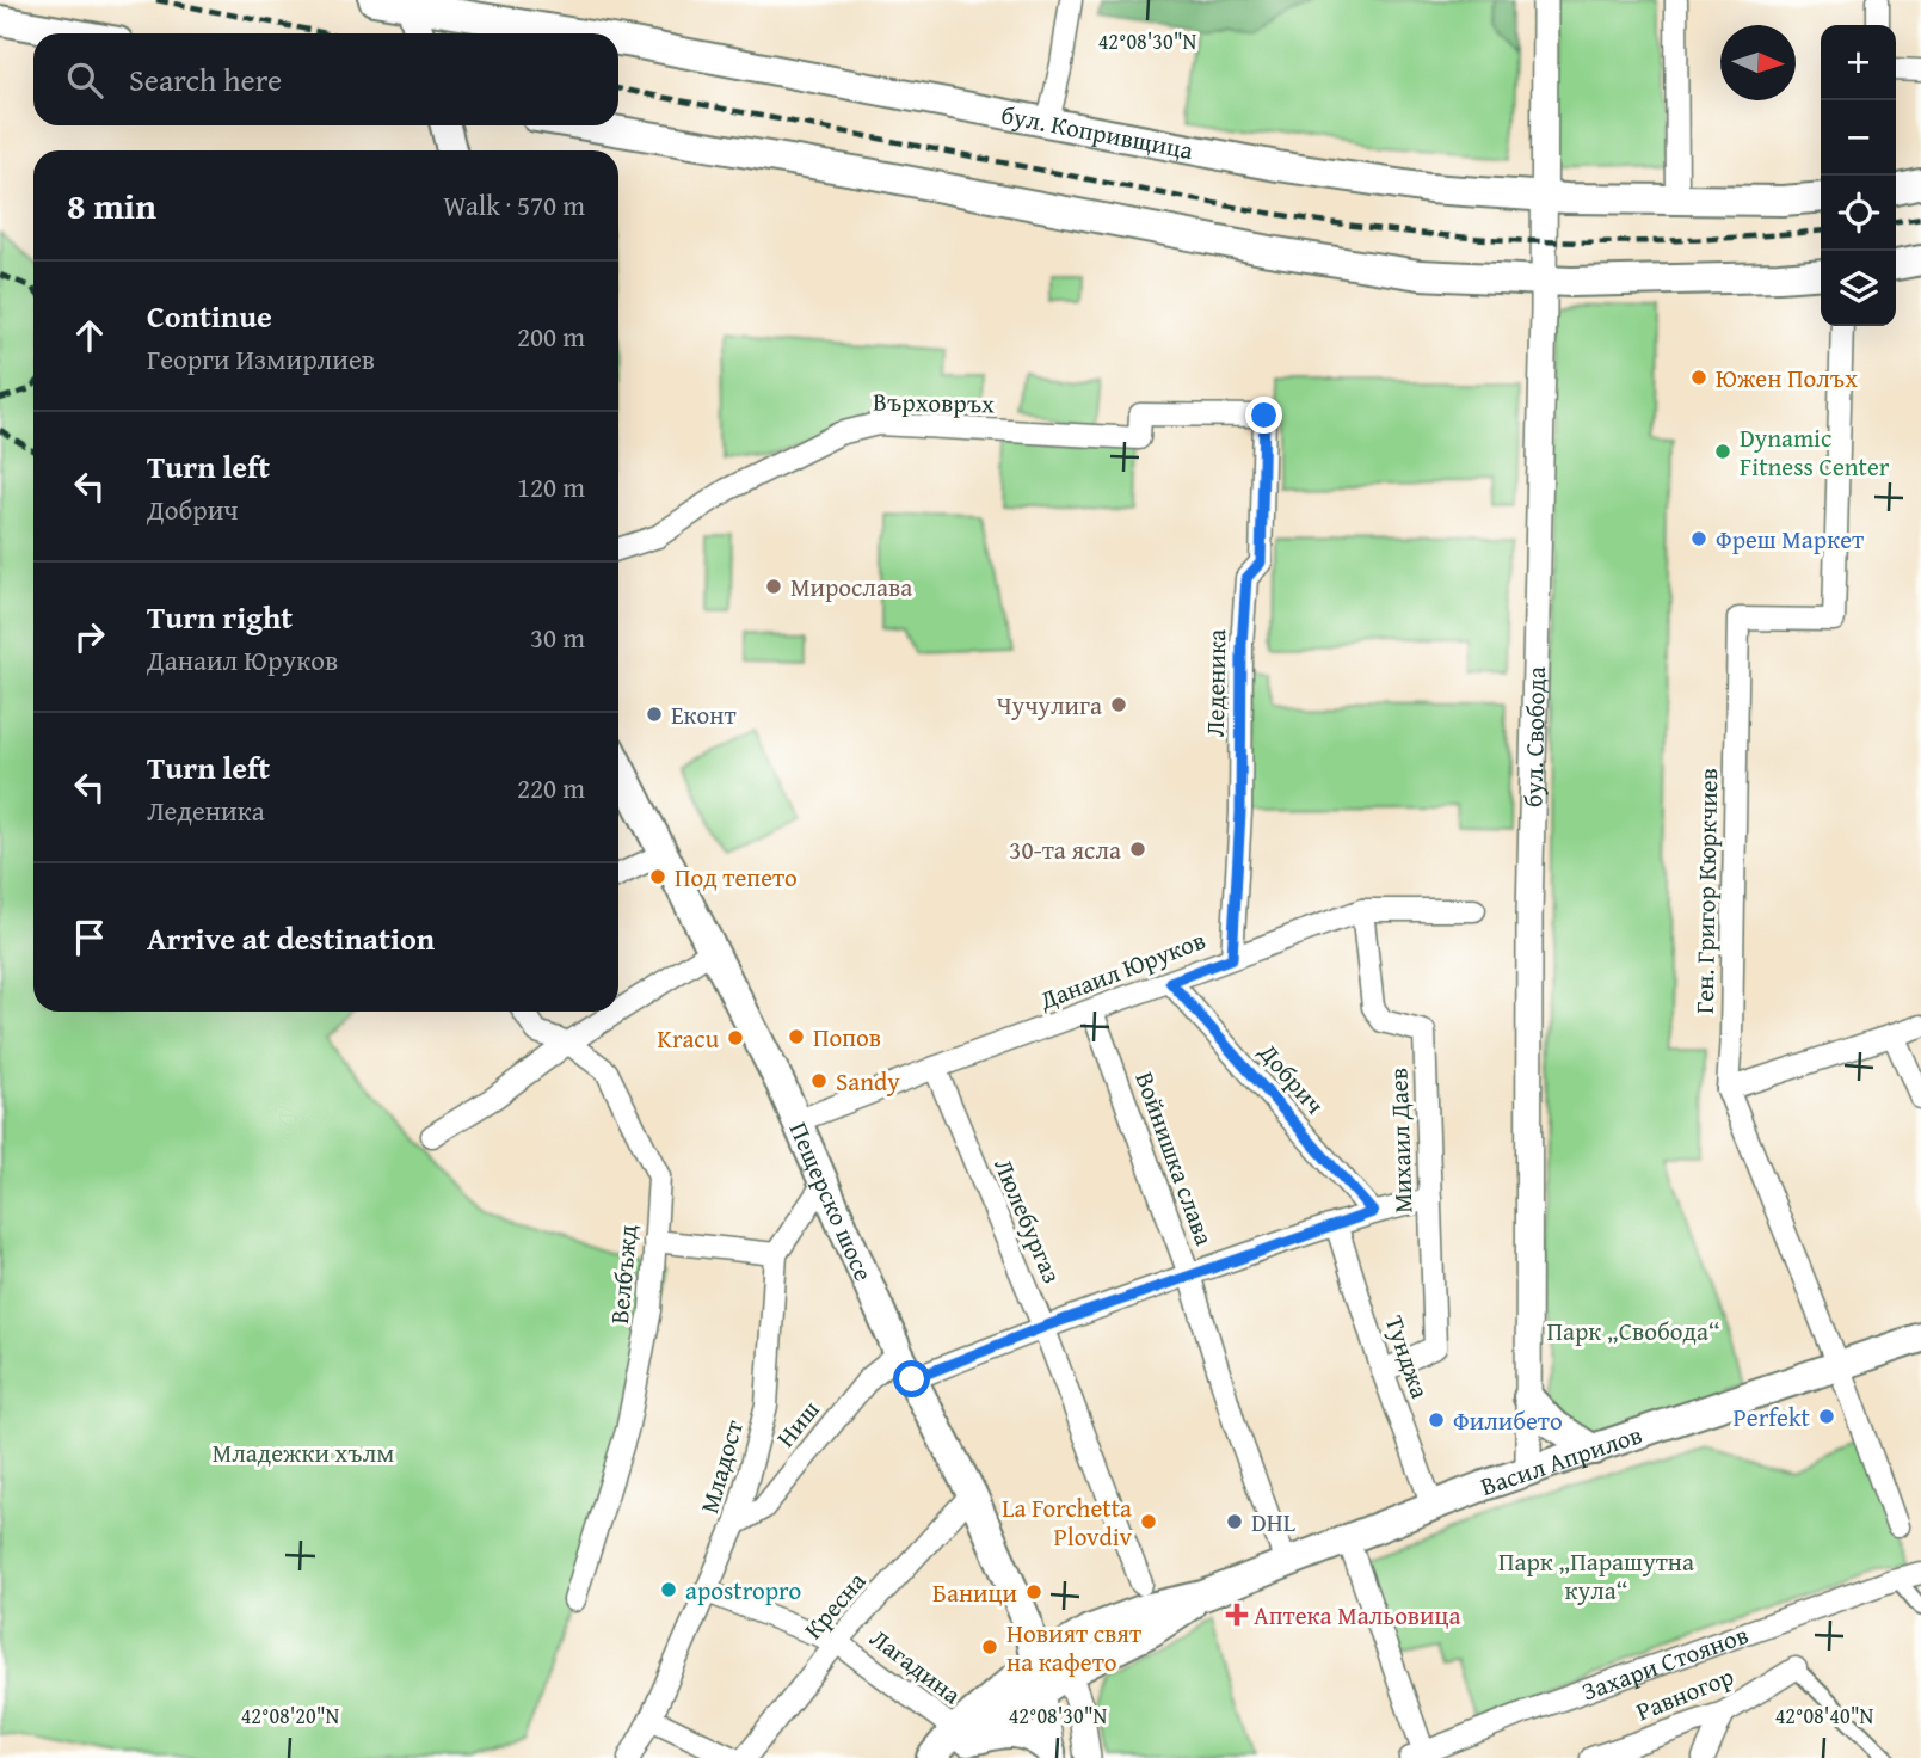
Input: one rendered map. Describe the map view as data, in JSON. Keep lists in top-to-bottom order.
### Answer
{
  "streets": {
    "main road": ["бул. Копривщица", "Пещерско шосе", "Васил Априлов"],
    "street": [
      "Върховръх",
      "Леденика",
      "бул. Свобода",
      "Ген. Григор Кюркчиев",
      "Данаил Юруков",
      "Добрич",
      "Михаил Даев",
      "Войнишка слава",
      "Люлебургаз",
      "Велбъжд",
      "Тунджа",
      "Ниш",
      "Младост",
      "Кресна",
      "Захари Стоянов",
      "Лагадина",
      "Равногор"
    ]
  },
  "crossings": [
    ["бул. Копривщица", "бул. Свобода"],
    ["Върховръх", "Леденика"],
    ["Леденика", "Данаил Юруков"],
    ["бул. Свобода", "Васил Априлов"],
    ["Ген. Григор Кюркчиев", "Васил Априлов"],
    ["Данаил Юруков", "Добрич"],
    ["Данаил Юруков", "Михаил Даев"],
    ["Данаил Юруков", "Войнишка слава"],
    ["Данаил Юруков", "Пещерско шосе"],
    ["Данаил Юруков", "Люлебургаз"],
    ["Михаил Даев", "Тунджа"],
    ["Войнишка слава", "Васил Априлов"],
    ["Пещерско шосе", "Ниш"],
    ["Пещерско шосе", "Васил Априлов"],
    ["Пещерско шосе", "Кресна"],
    ["Тунджа", "Васил Априлов"],
    ["Ниш", "Младост"],
    ["Васил Априлов", "Лагадина"],
    ["Младост", "Лагадина"],
    ["Кресна", "Лагадина"]
  ],
  "parks": ["Парк „Свобода“", "Младежки хълм", "Парк „Парашутна кула“"],
  "places": {
    "other": [
      "Южен Полъх",
      "Dynamic Fitness Center",
      "Фреш Маркет",
      "Мирослава",
      "Чучулига",
      "Еконт",
      "30-та ясла",
      "Под тепето",
      "Попов",
      "Kracu",
      "Sandy",
      "Perfekt",
      "Филибето",
      "La Forchetta Plovdiv",
      "DHL",
      "apostropro",
      "Баници",
      "Новият свят на кафето"
    ],
    "health": ["Аптека Мальовица"]
  },
  "north": "right",
  "page": {
    "map_buttons": ["+", "−"],
    "search": "Search here",
    "heading": ["8 min", "Walk · 570 m"],
    "list": [
      ["Continue", "Георги Измирлиев", "200 m"],
      ["Turn left", "Добрич", "120 m"],
      ["Turn right", "Данаил Юруков", "30 m"],
      ["Turn left", "Леденика", "220 m"],
      "Arrive at destination"
    ]
  },
  "coordinates": ["42°08'30\"N", "42°08'20\"N", "42°08'40\"N"]
}
